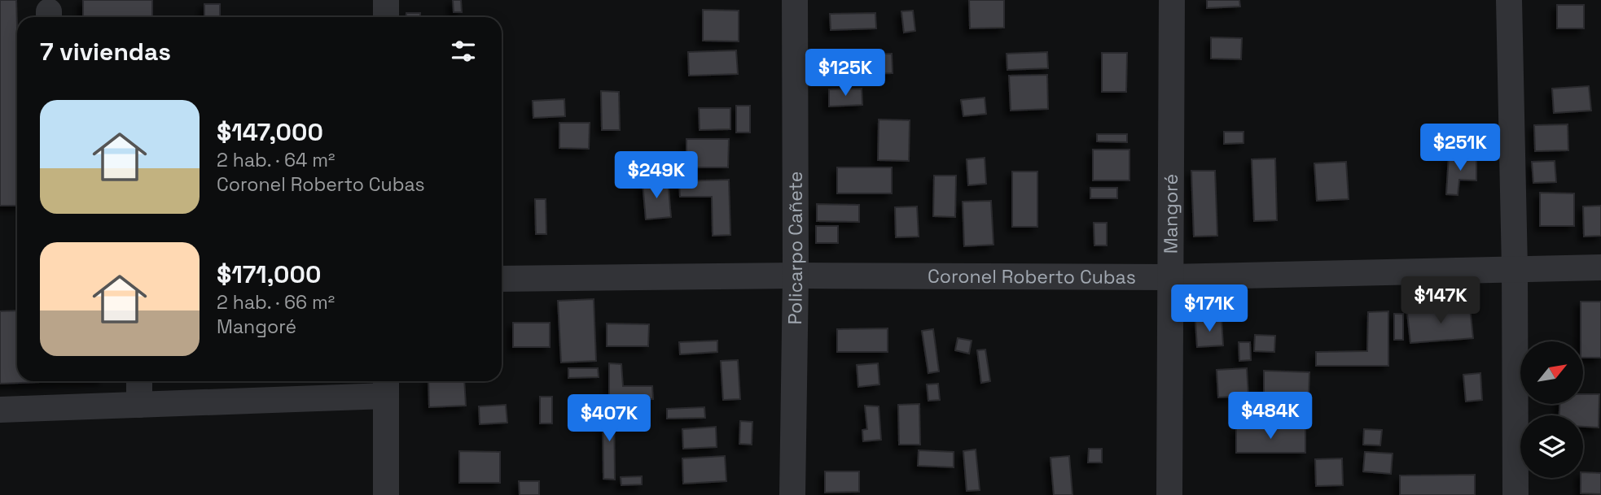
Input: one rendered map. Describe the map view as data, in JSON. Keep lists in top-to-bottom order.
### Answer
{
  "streets": {
    "street": ["Mangoré", "Policarpo Cañete", "Coronel Roberto Cubas"]
  },
  "crossings": [
    ["Mangoré", "Coronel Roberto Cubas"],
    ["Policarpo Cañete", "Coronel Roberto Cubas"]
  ],
  "north": "top right",
  "page": {
    "heading": "7 viviendas",
    "price": [
      "$125K",
      "$251K",
      "$249K",
      "$147K",
      "$171K",
      "$484K",
      "$407K"
    ],
    "list": [
      {
        "name": "$147,000",
        "note": "2 hab. · 64 m² · Coronel Roberto Cubas"
      },
      {
        "name": "$171,000",
        "note": "2 hab. · 66 m² · Mangoré"
      }
    ]
  }
}
